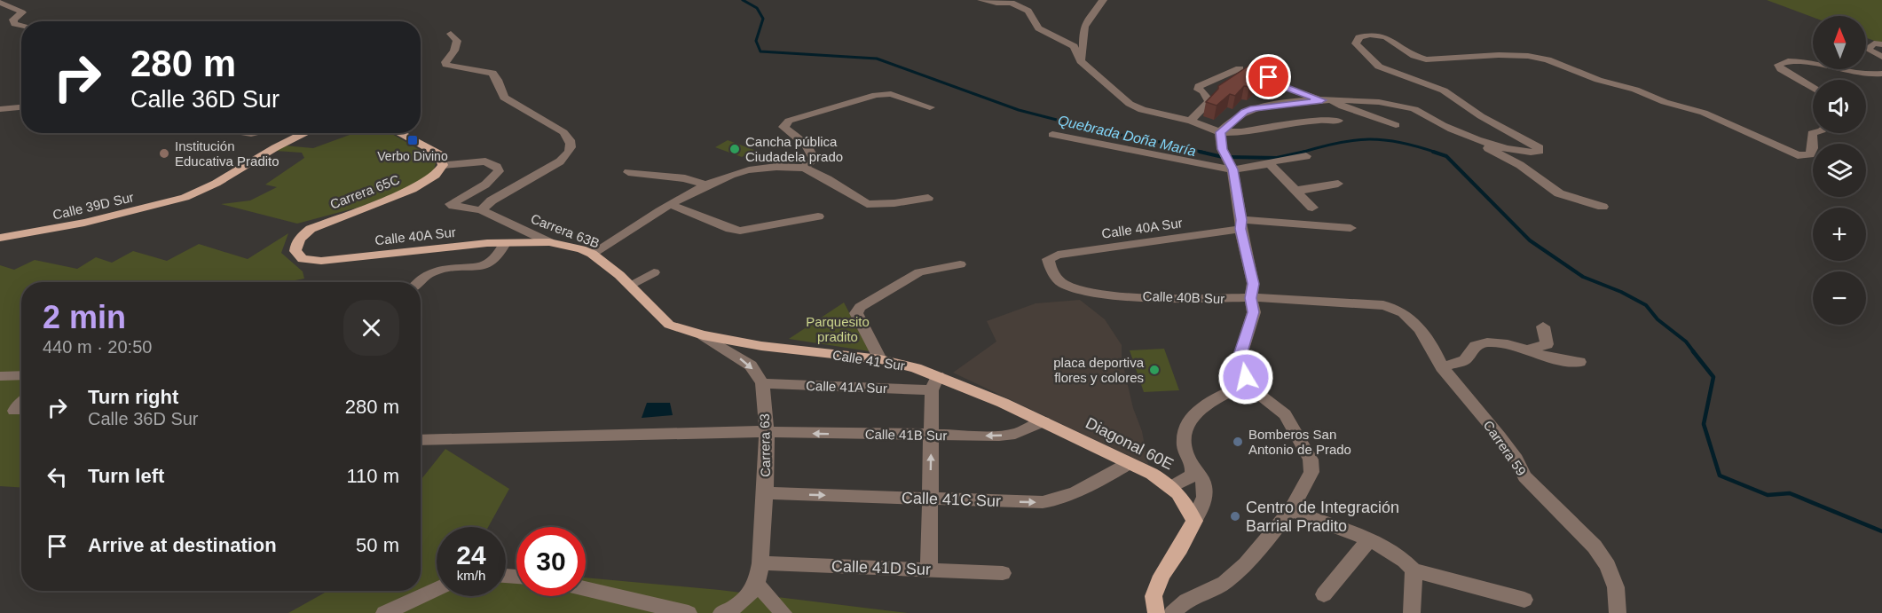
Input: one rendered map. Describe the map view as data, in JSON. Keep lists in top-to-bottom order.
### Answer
{
  "streets": {
    "main road": [
      "Carrera 65C",
      "Calle 39D Sur",
      "Calle 40A Sur",
      "Carrera 63B",
      "Calle 41 Sur",
      "Diagonal 60E"
    ],
    "street": [
      "Calle 40B Sur",
      "Calle 41A Sur",
      "Calle 41B Sur",
      "Carrera 63",
      "Carrera 59",
      "Calle 41C Sur",
      "Calle 41D Sur"
    ]
  },
  "crossings": [
    ["Carrera 65C", "Calle 40A Sur"],
    ["Carrera 65C", "Carrera 63B"],
    ["Calle 40A Sur", "Carrera 63B"],
    ["Calle 40A Sur", "Calle 40B Sur"],
    ["Carrera 63B", "Calle 41 Sur"],
    ["Calle 40B Sur", "Carrera 59"],
    ["Calle 41 Sur", "Calle 41A Sur"],
    ["Calle 41 Sur", "Diagonal 60E"],
    ["Calle 41A Sur", "Diagonal 60E"],
    ["Calle 41A Sur", "Carrera 63"],
    ["Calle 41B Sur", "Diagonal 60E"],
    ["Calle 41B Sur", "Carrera 63"],
    ["Diagonal 60E", "Calle 41C Sur"],
    ["Carrera 63", "Calle 41C Sur"],
    ["Carrera 63", "Calle 41D Sur"]
  ],
  "one_way": ["Calle 41B Sur", "Calle 41C Sur"],
  "water": ["Quebrada Doña María"],
  "parks": ["Parquesito pradito"],
  "places": {
    "transit": ["Verbo Divino"],
    "other": [
      "Cancha pública Ciudadela prado",
      "Institución Educativa Pradito",
      "placa deportiva flores y colores",
      "Bomberos San Antonio de Prado",
      "Centro de Integración Barrial Pradito"
    ]
  },
  "north": "top",
  "page": {
    "map_buttons": ["+", "−"],
    "turn": ["280 m", "Calle 36D Sur"],
    "heading": ["2 min", "440 m · 20:50"],
    "list": [
      {
        "name": "Turn right",
        "note": "Calle 36D Sur",
        "value": "280 m"
      },
      {
        "name": "Turn left",
        "value": "110 m"
      },
      {
        "name": "Arrive at destination",
        "value": "50 m"
      }
    ],
    "speed": "24 km/h",
    "limit": "30"
  }
}
